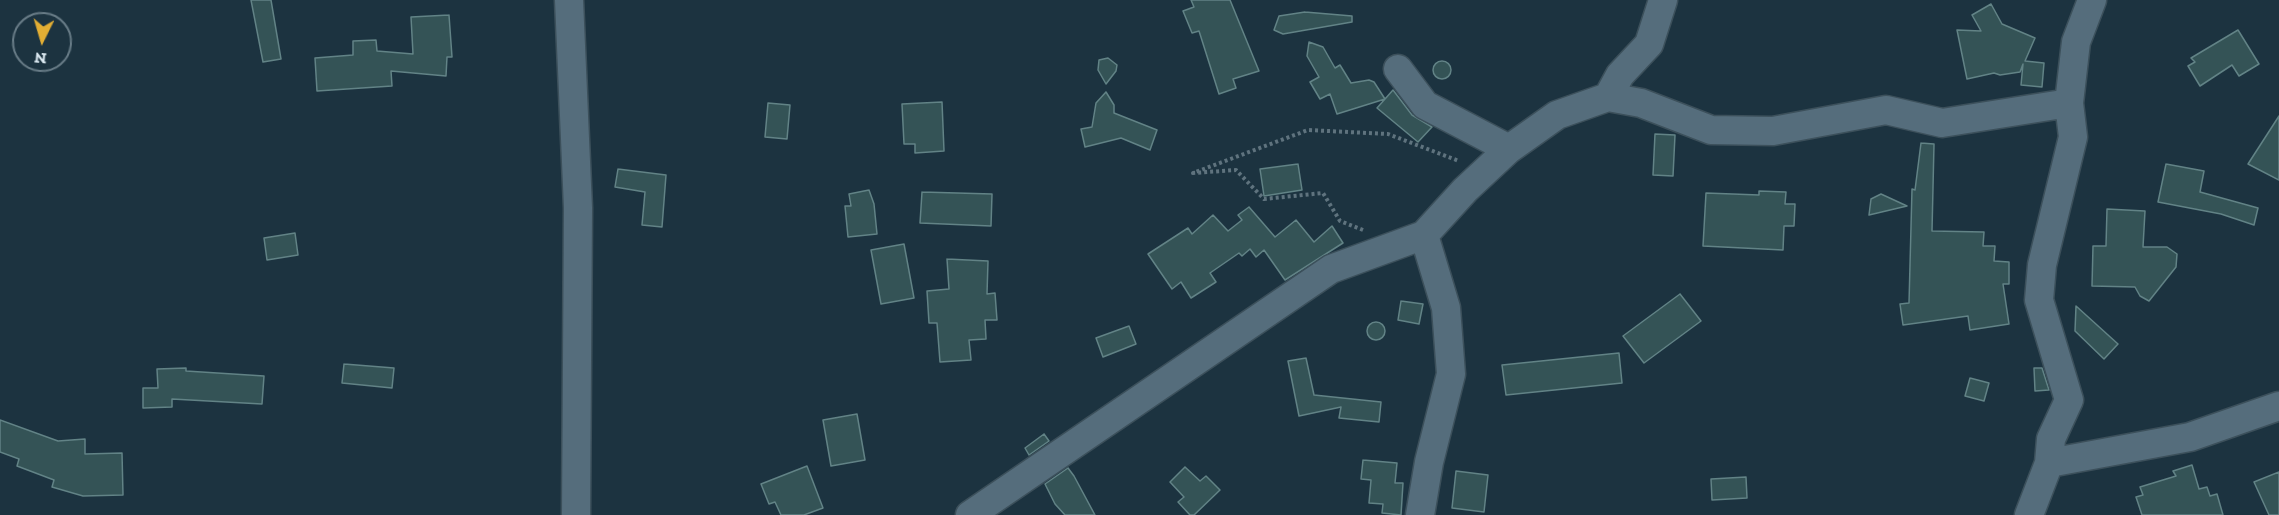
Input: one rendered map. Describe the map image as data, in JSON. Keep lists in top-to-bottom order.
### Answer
{
  "north": "bottom"
}
